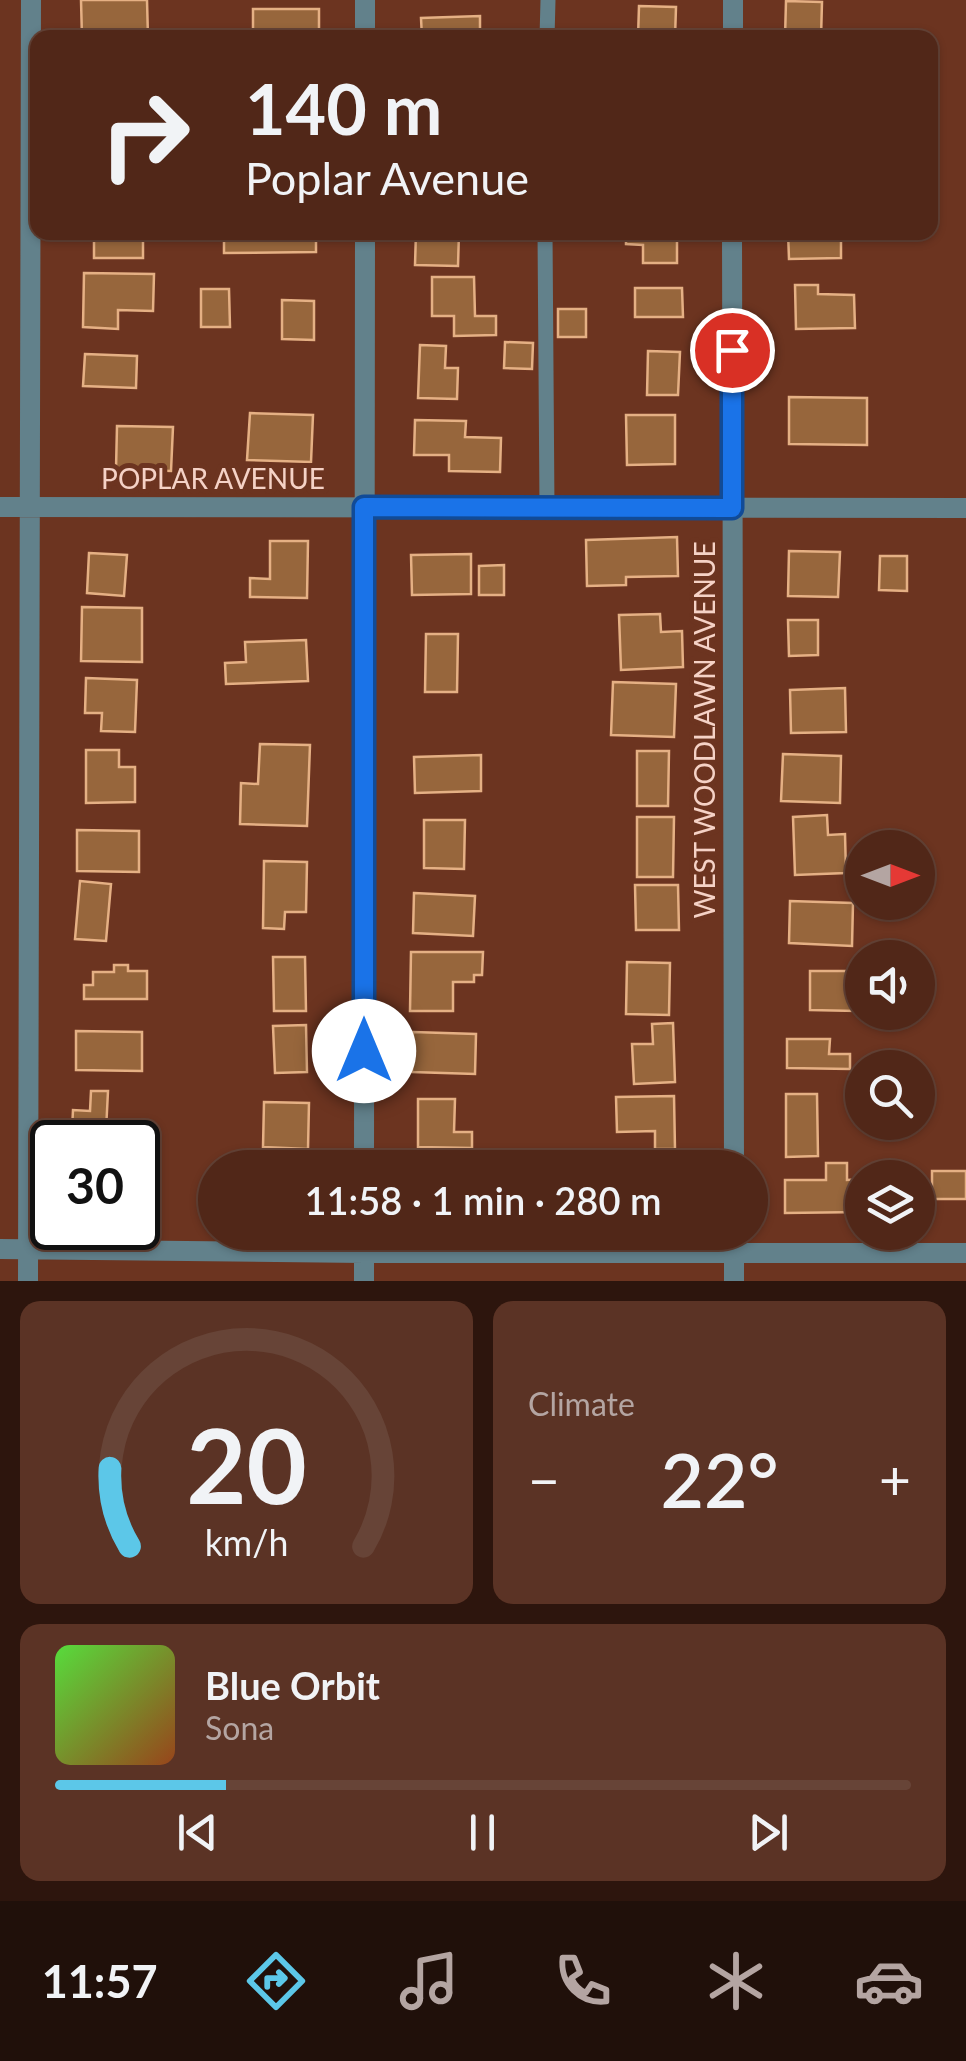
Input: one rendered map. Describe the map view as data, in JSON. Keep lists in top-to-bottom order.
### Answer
{
  "streets": {
    "street": ["POPLAR AVENUE", "WEST WOODLAWN AVENUE"]
  },
  "crossings": [
    ["POPLAR AVENUE", "WEST WOODLAWN AVENUE"]
  ],
  "north": "right",
  "page": {
    "turn": ["140 m", "Poplar Avenue"],
    "limit": "30",
    "trip": "11:58 · 1 min · 280 m",
    "tile": "Climate",
    "heat": ["−", "22°", "+"],
    "song": ["Blue Orbit", "Sona"],
    "tabs": "11:57",
    "gauge": ["20", "km/h"]
  }
}
